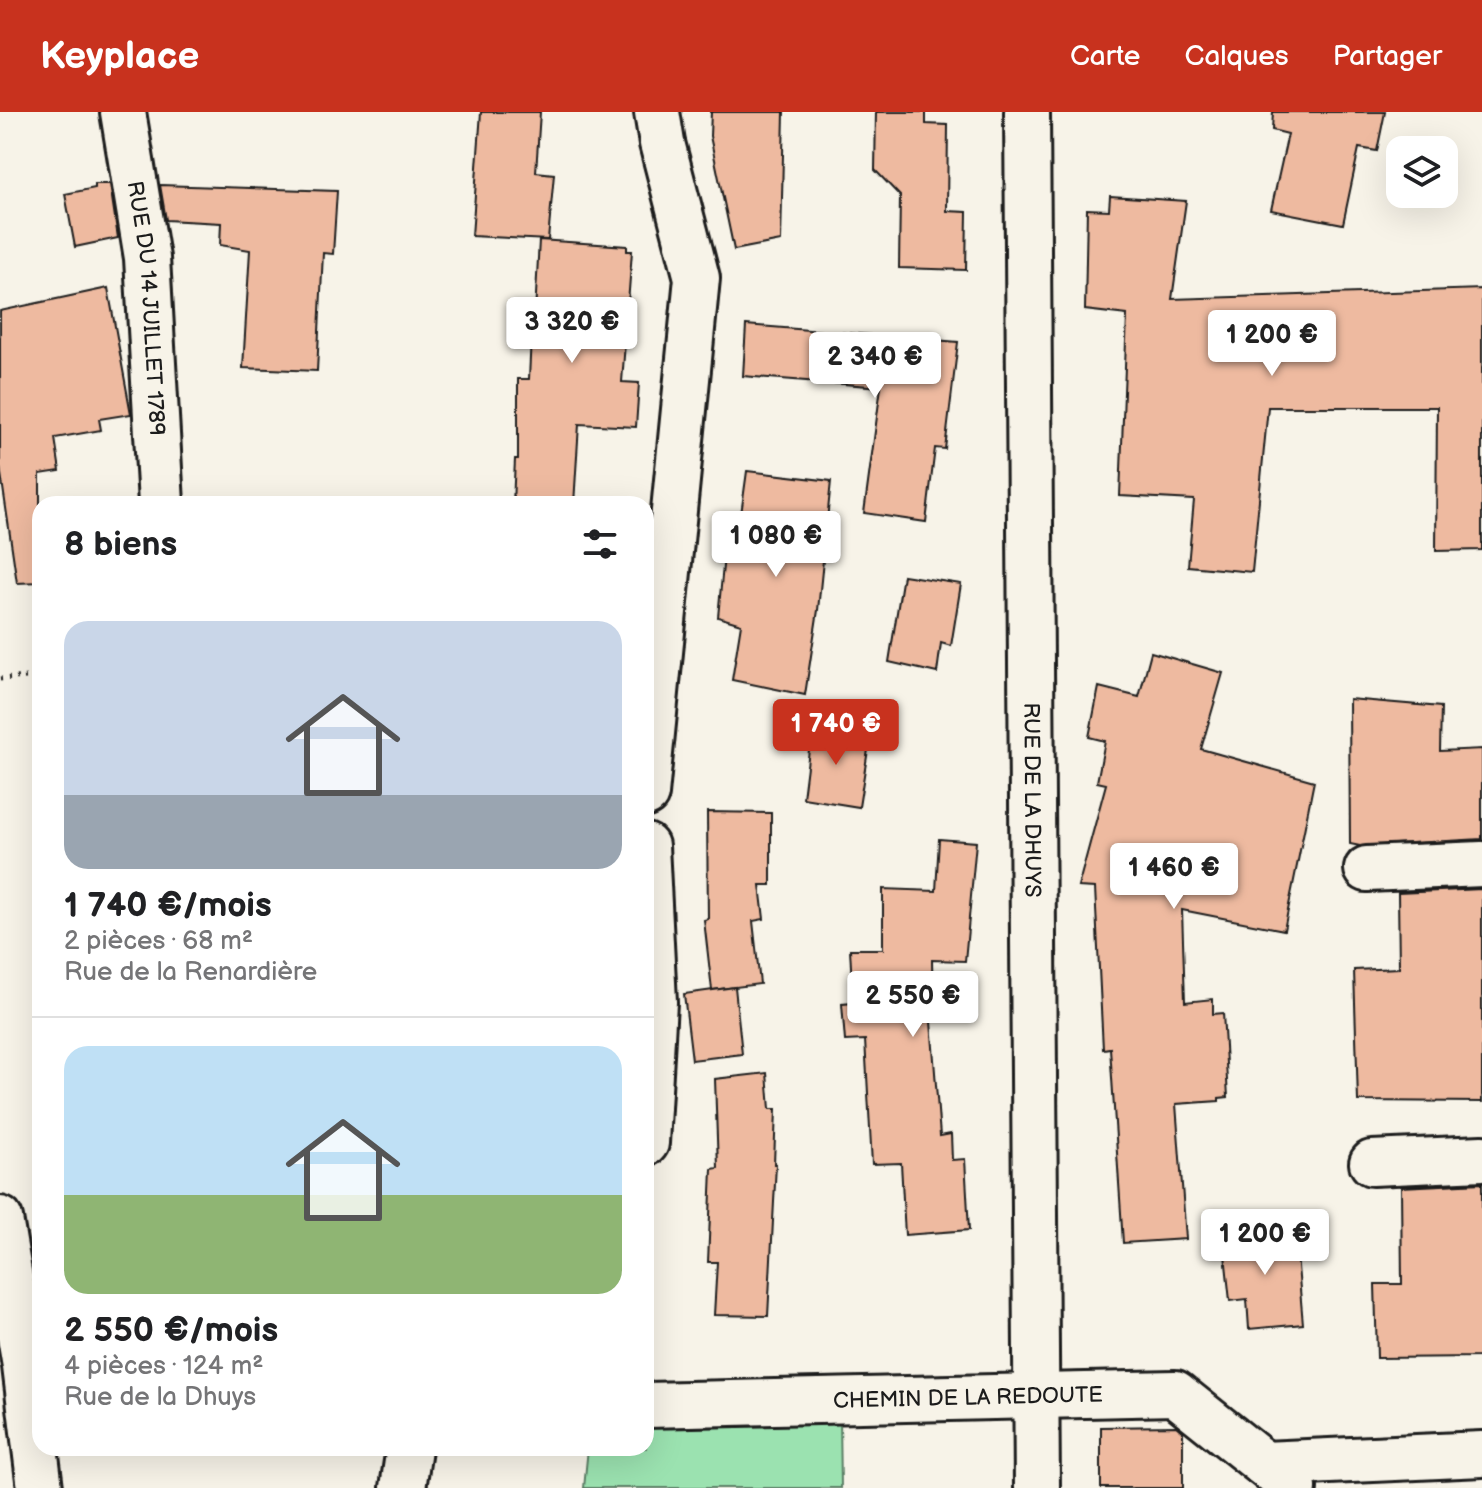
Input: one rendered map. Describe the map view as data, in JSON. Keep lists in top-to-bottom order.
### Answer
{
  "streets": {
    "street": ["RUE DU 14 JUILLET 1789", "RUE DE LA DHUYS", "CHEMIN DE LA REDOUTE"]
  },
  "crossings": [
    ["RUE DE LA DHUYS", "CHEMIN DE LA REDOUTE"]
  ],
  "page": {
    "header": "Keyplace",
    "nav": ["Carte", "Calques", "Partager"],
    "price": [
      "3 320 €",
      "1 200 €",
      "2 340 €",
      "1 080 €",
      "1 740 €",
      "1 460 €",
      "2 550 €",
      "1 200 €"
    ],
    "heading": "8 biens",
    "list": [
      {
        "name": "1 740 €/mois",
        "note": "2 pièces · 68 m² · Rue de la Renardière"
      },
      {
        "name": "2 550 €/mois",
        "note": "4 pièces · 124 m² · Rue de la Dhuys"
      }
    ]
  }
}
